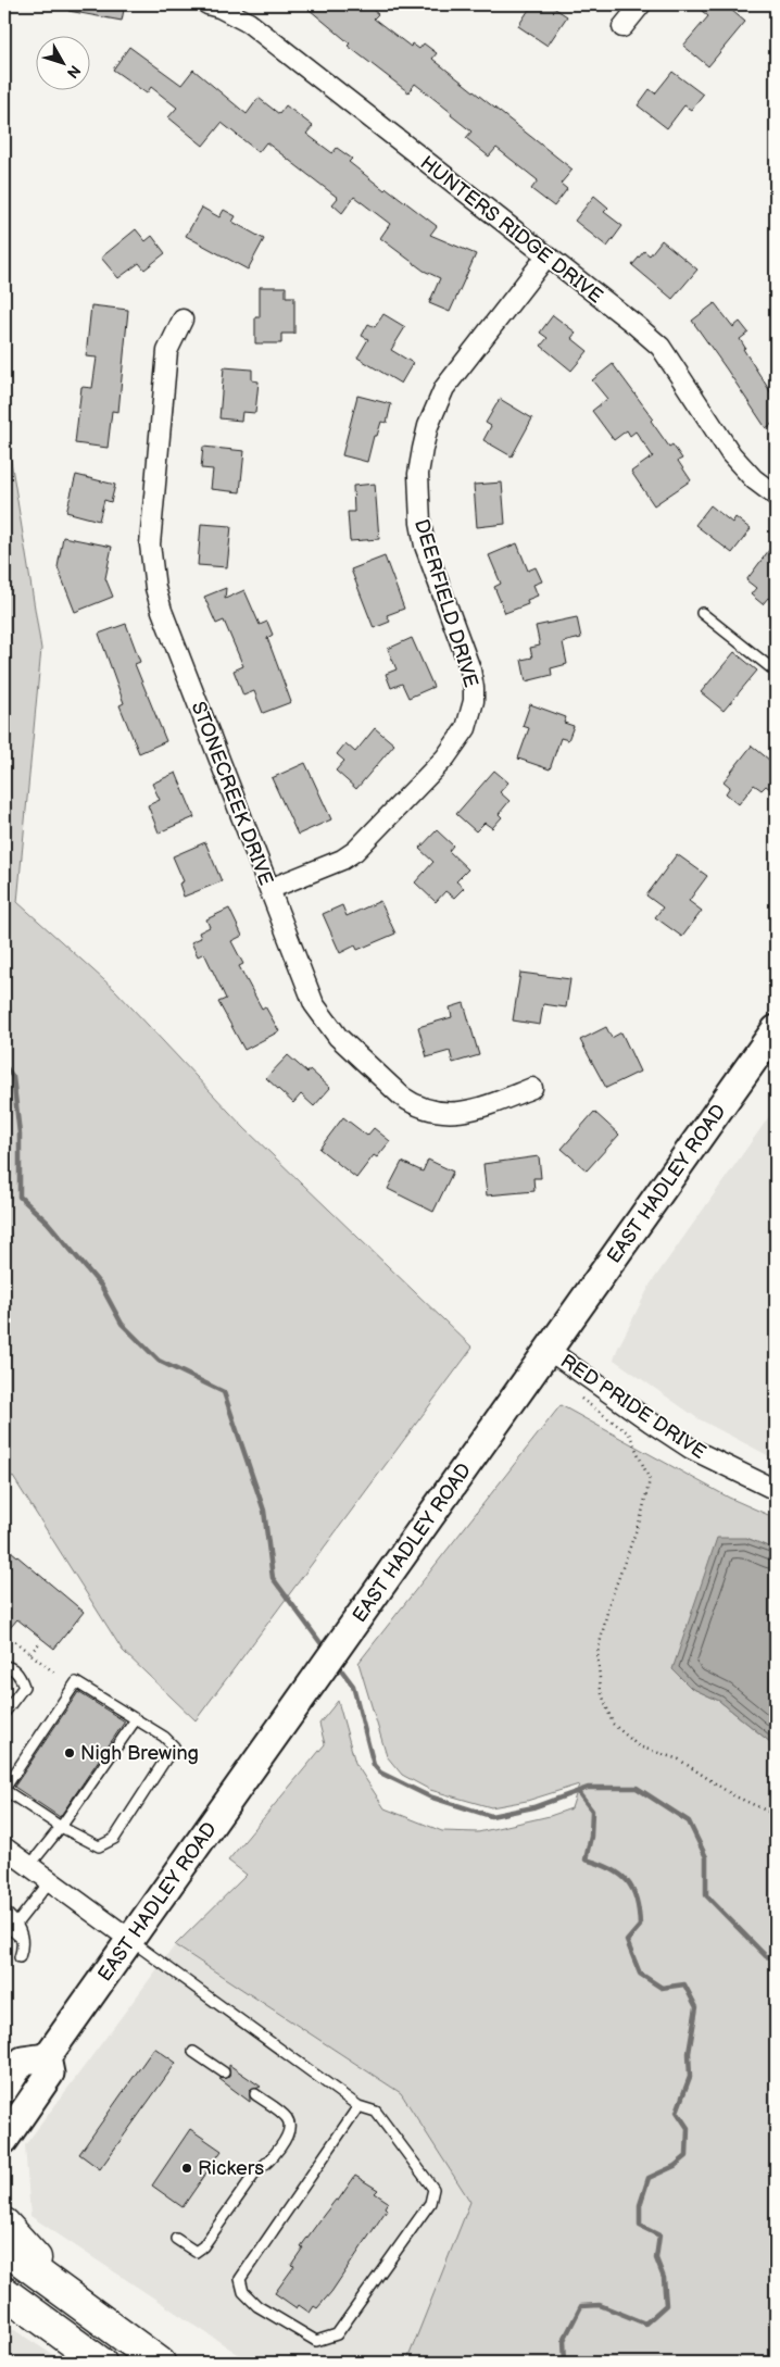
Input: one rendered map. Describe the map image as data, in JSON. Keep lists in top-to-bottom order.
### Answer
{
  "streets": {
    "street": [
      "HUNTERS RIDGE DRIVE",
      "DEERFIELD DRIVE",
      "STONECREEK DRIVE",
      "EAST HADLEY ROAD",
      "RED PRIDE DRIVE"
    ]
  },
  "crossings": [
    ["HUNTERS RIDGE DRIVE", "DEERFIELD DRIVE"],
    ["DEERFIELD DRIVE", "STONECREEK DRIVE"],
    ["EAST HADLEY ROAD", "RED PRIDE DRIVE"]
  ],
  "places": ["Nigh Brewing", "Rickers"],
  "north": "bottom right"
}
